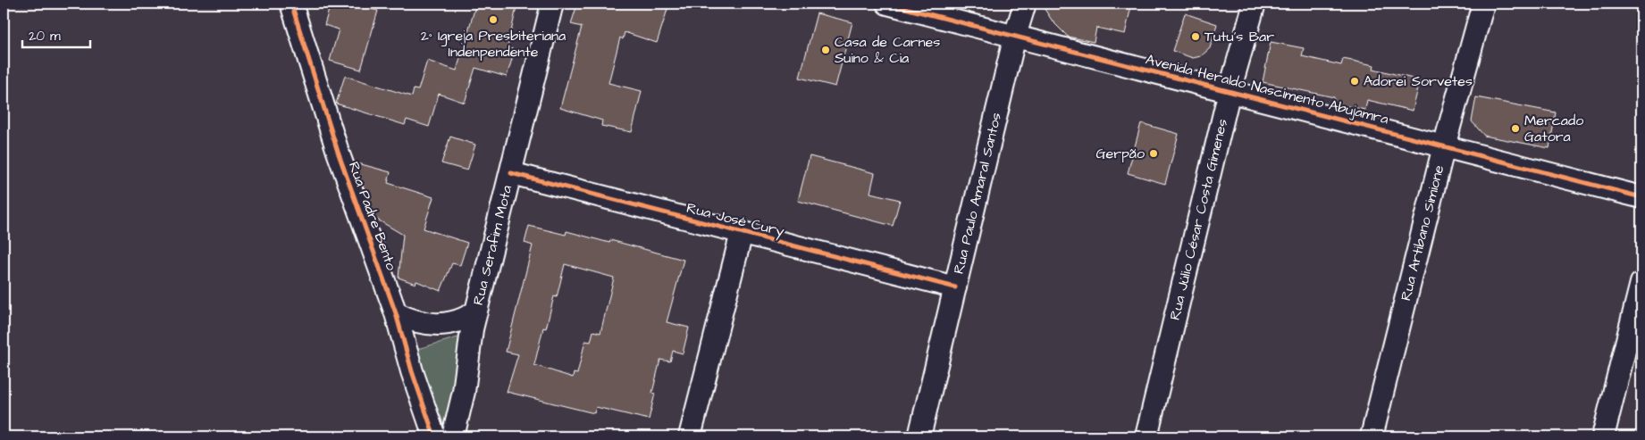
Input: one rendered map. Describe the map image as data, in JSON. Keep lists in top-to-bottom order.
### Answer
{
  "streets": {
    "street": [
      "Avenida Heraldo Nascimento Abujamra",
      "Rua Paulo Amaral Santos",
      "Rua Padre Bento",
      "Rua José Cury",
      "Rua Júlio César Costa Gimenes",
      "Rua Artibano Simione",
      "Rua Serafim Mota"
    ]
  },
  "crossings": [
    ["Avenida Heraldo Nascimento Abujamra", "Rua Paulo Amaral Santos"],
    ["Avenida Heraldo Nascimento Abujamra", "Rua Júlio César Costa Gimenes"],
    ["Avenida Heraldo Nascimento Abujamra", "Rua Artibano Simione"],
    ["Rua Paulo Amaral Santos", "Rua José Cury"],
    ["Rua José Cury", "Rua Serafim Mota"]
  ],
  "places": [
    "2° Igreja Presbiteriana Indenpendente",
    "Tutu's Bar",
    "Casa de Carnes Suino & Cia",
    "Adorei Sorvetes",
    "Mercado Gatora",
    "Gerpão"
  ],
  "scale_bar": "20 m"
}
